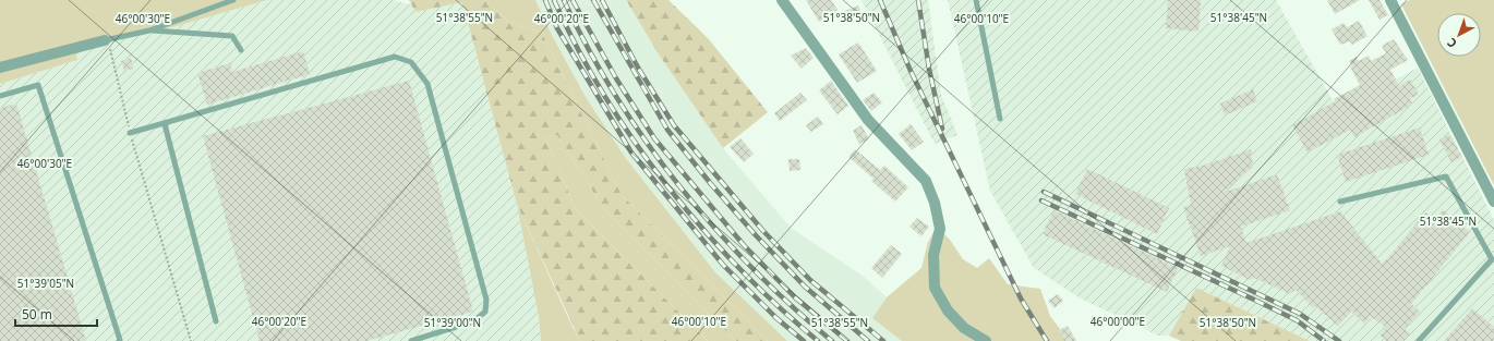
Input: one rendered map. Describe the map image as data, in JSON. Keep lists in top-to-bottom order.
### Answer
{
  "scale_bar": "50 m",
  "north": "bottom left",
  "coordinates": [
    "51°38'45\"N",
    "51°38'55\"N",
    "51°38'50\"N",
    "46°00'30\"E",
    "46°00'20\"E",
    "46°00'10\"E",
    "51°39'05\"N",
    "46°00'00\"E",
    "51°39'00\"N"
  ]
}
